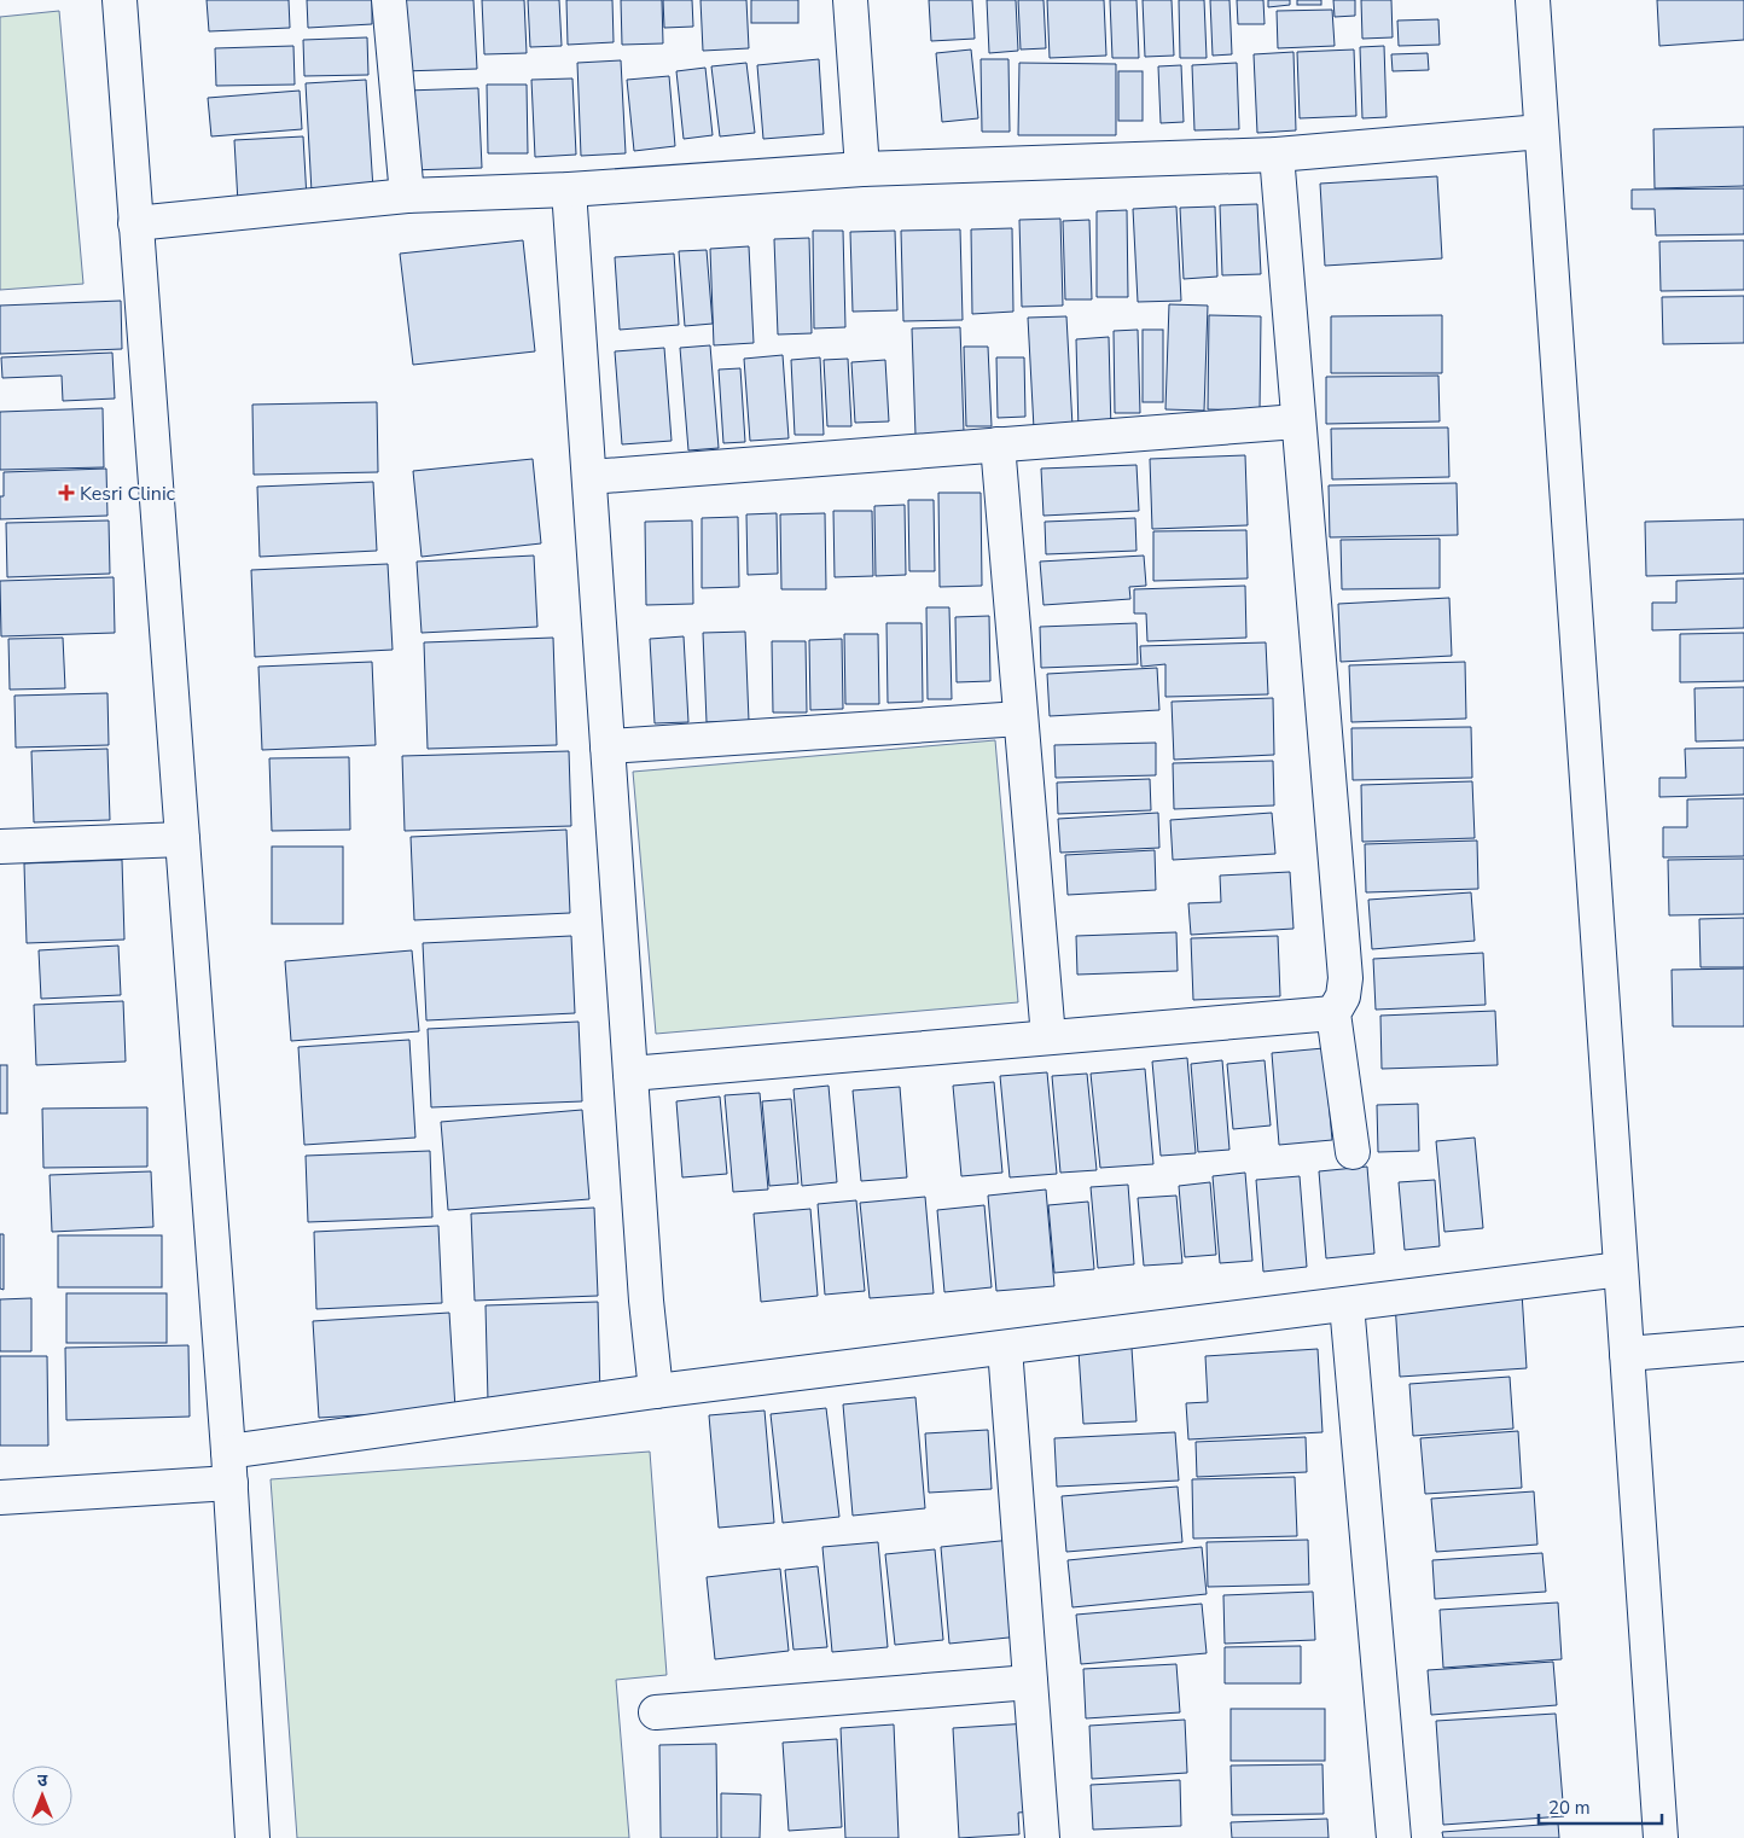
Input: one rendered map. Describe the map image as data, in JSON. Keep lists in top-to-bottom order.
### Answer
{
  "places": {
    "health": ["Kesri Clinic"]
  },
  "scale_bar": "20 m",
  "north": "top"
}
